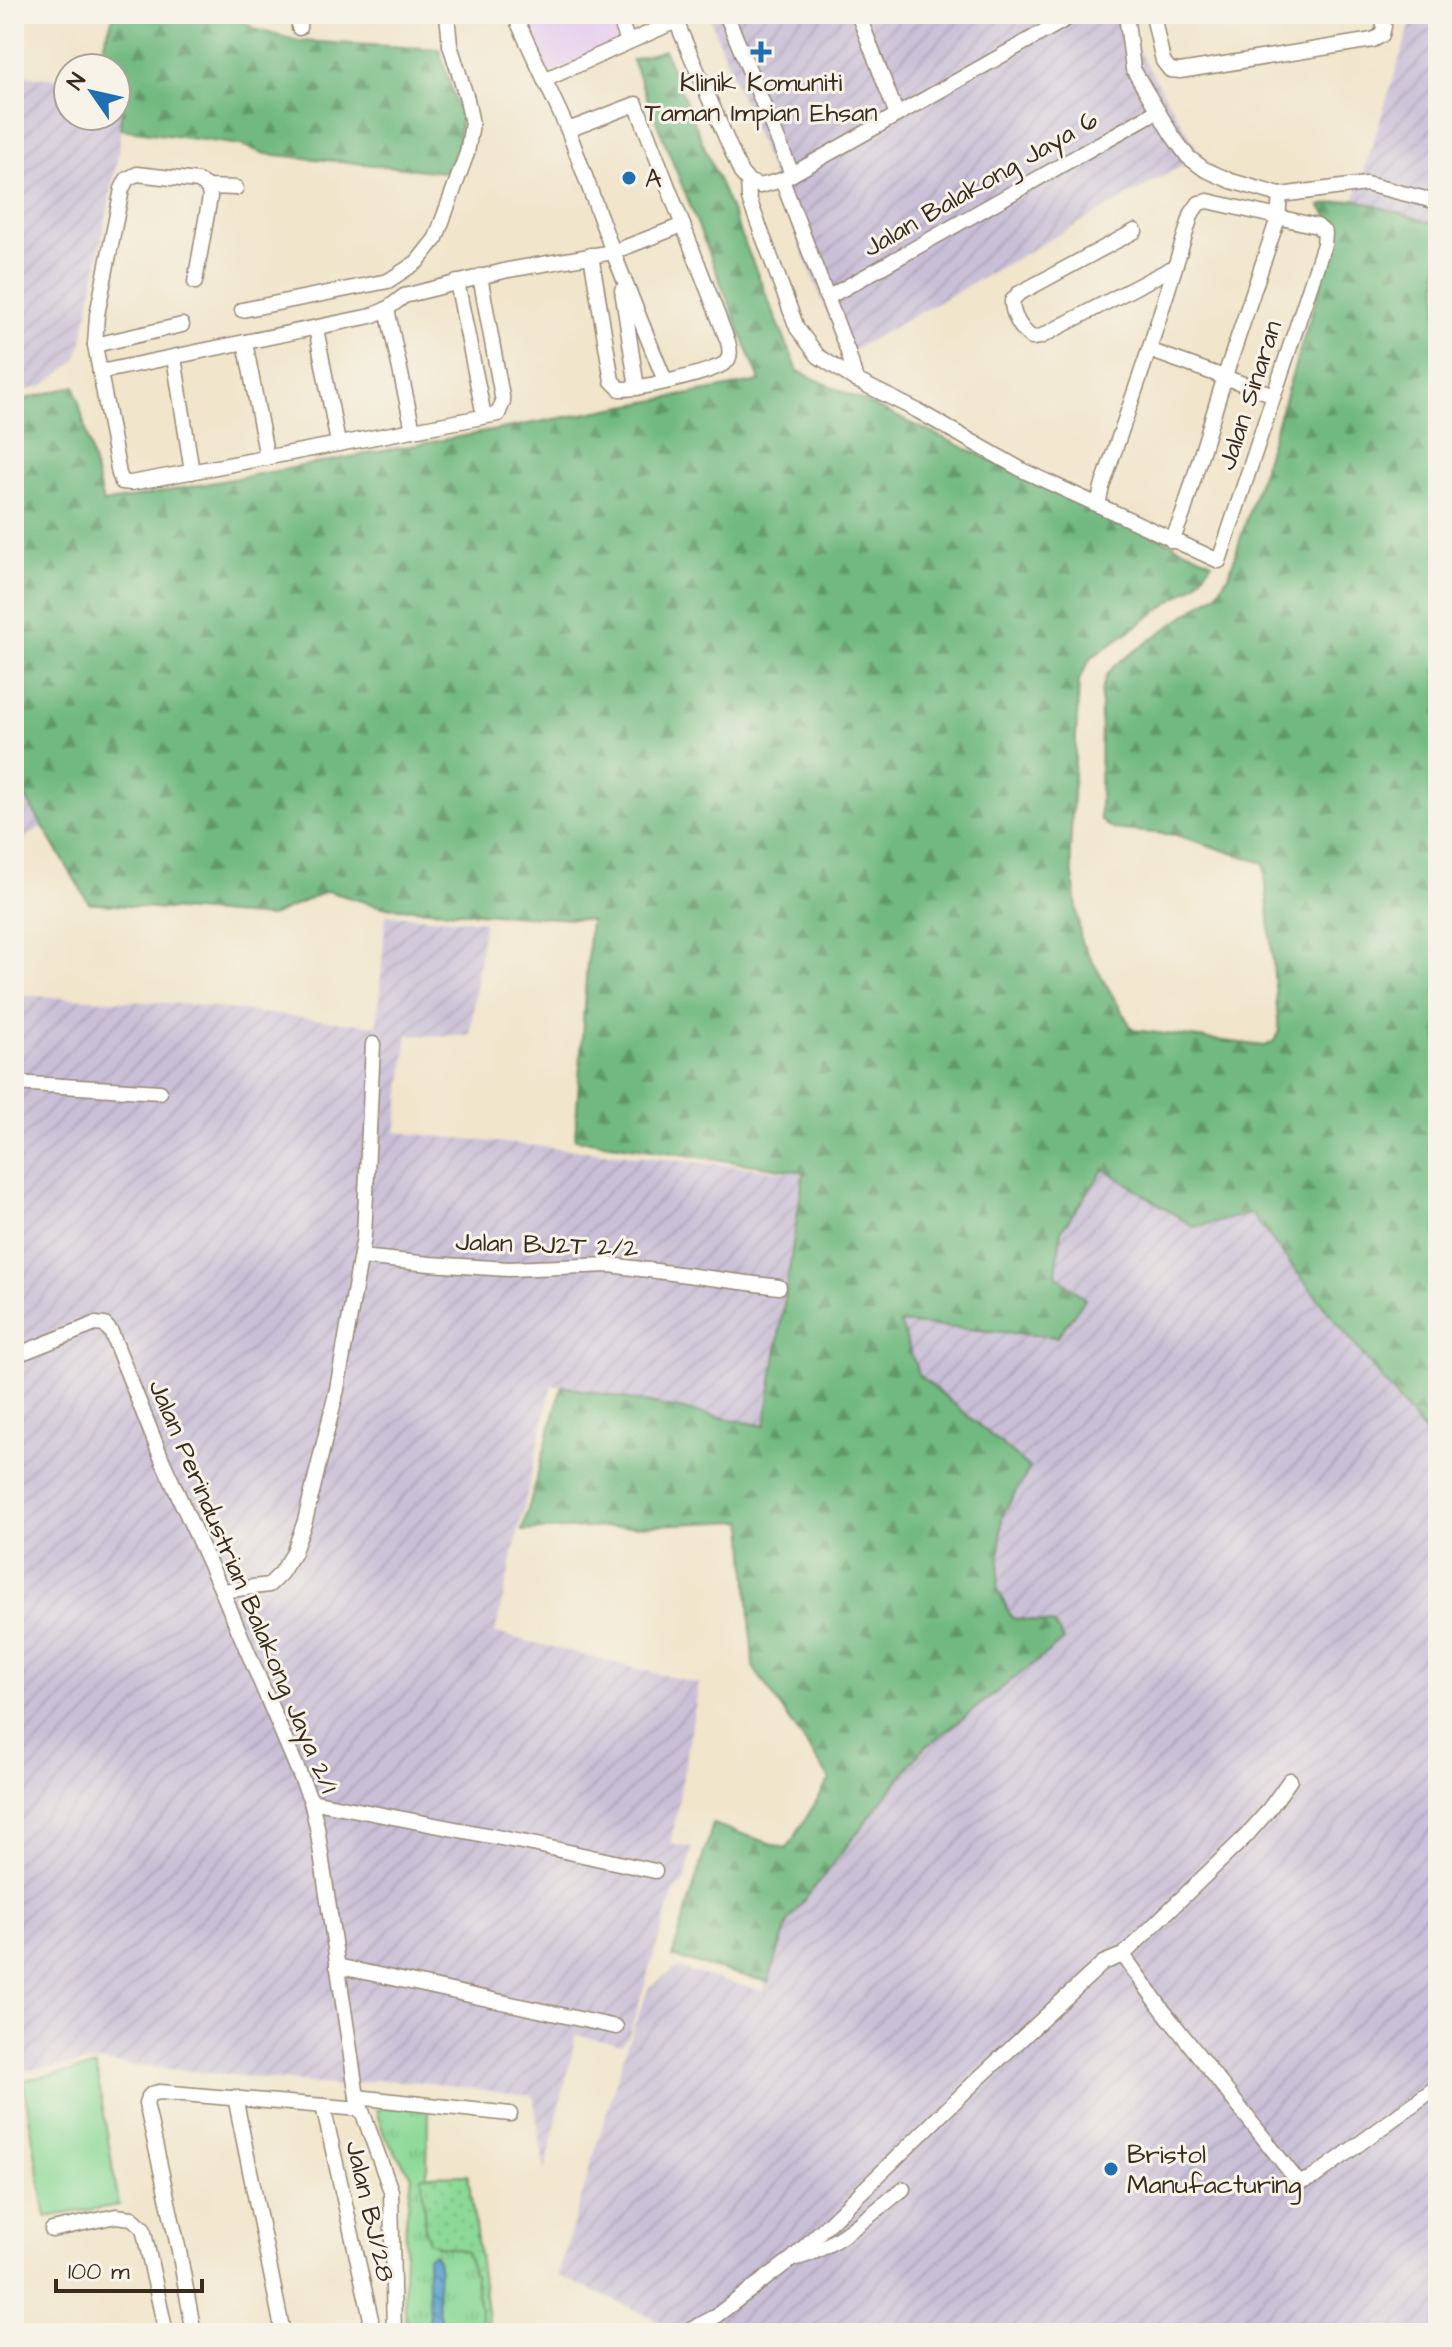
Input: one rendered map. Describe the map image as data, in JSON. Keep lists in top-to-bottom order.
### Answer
{
  "streets": {
    "street": [
      "Jalan Balakong Jaya 6",
      "Jalan Sinaran",
      "Jalan BJ2T 2/2",
      "Jalan Perindustrian Balakong Jaya 2/1",
      "Jalan BJ/28"
    ]
  },
  "places": {
    "health": ["Klinik Komuniti Taman Impian Ehsan"],
    "other": ["A", "Bristol Manufacturing"]
  },
  "scale_bar": "100 m",
  "north": "top left"
}
